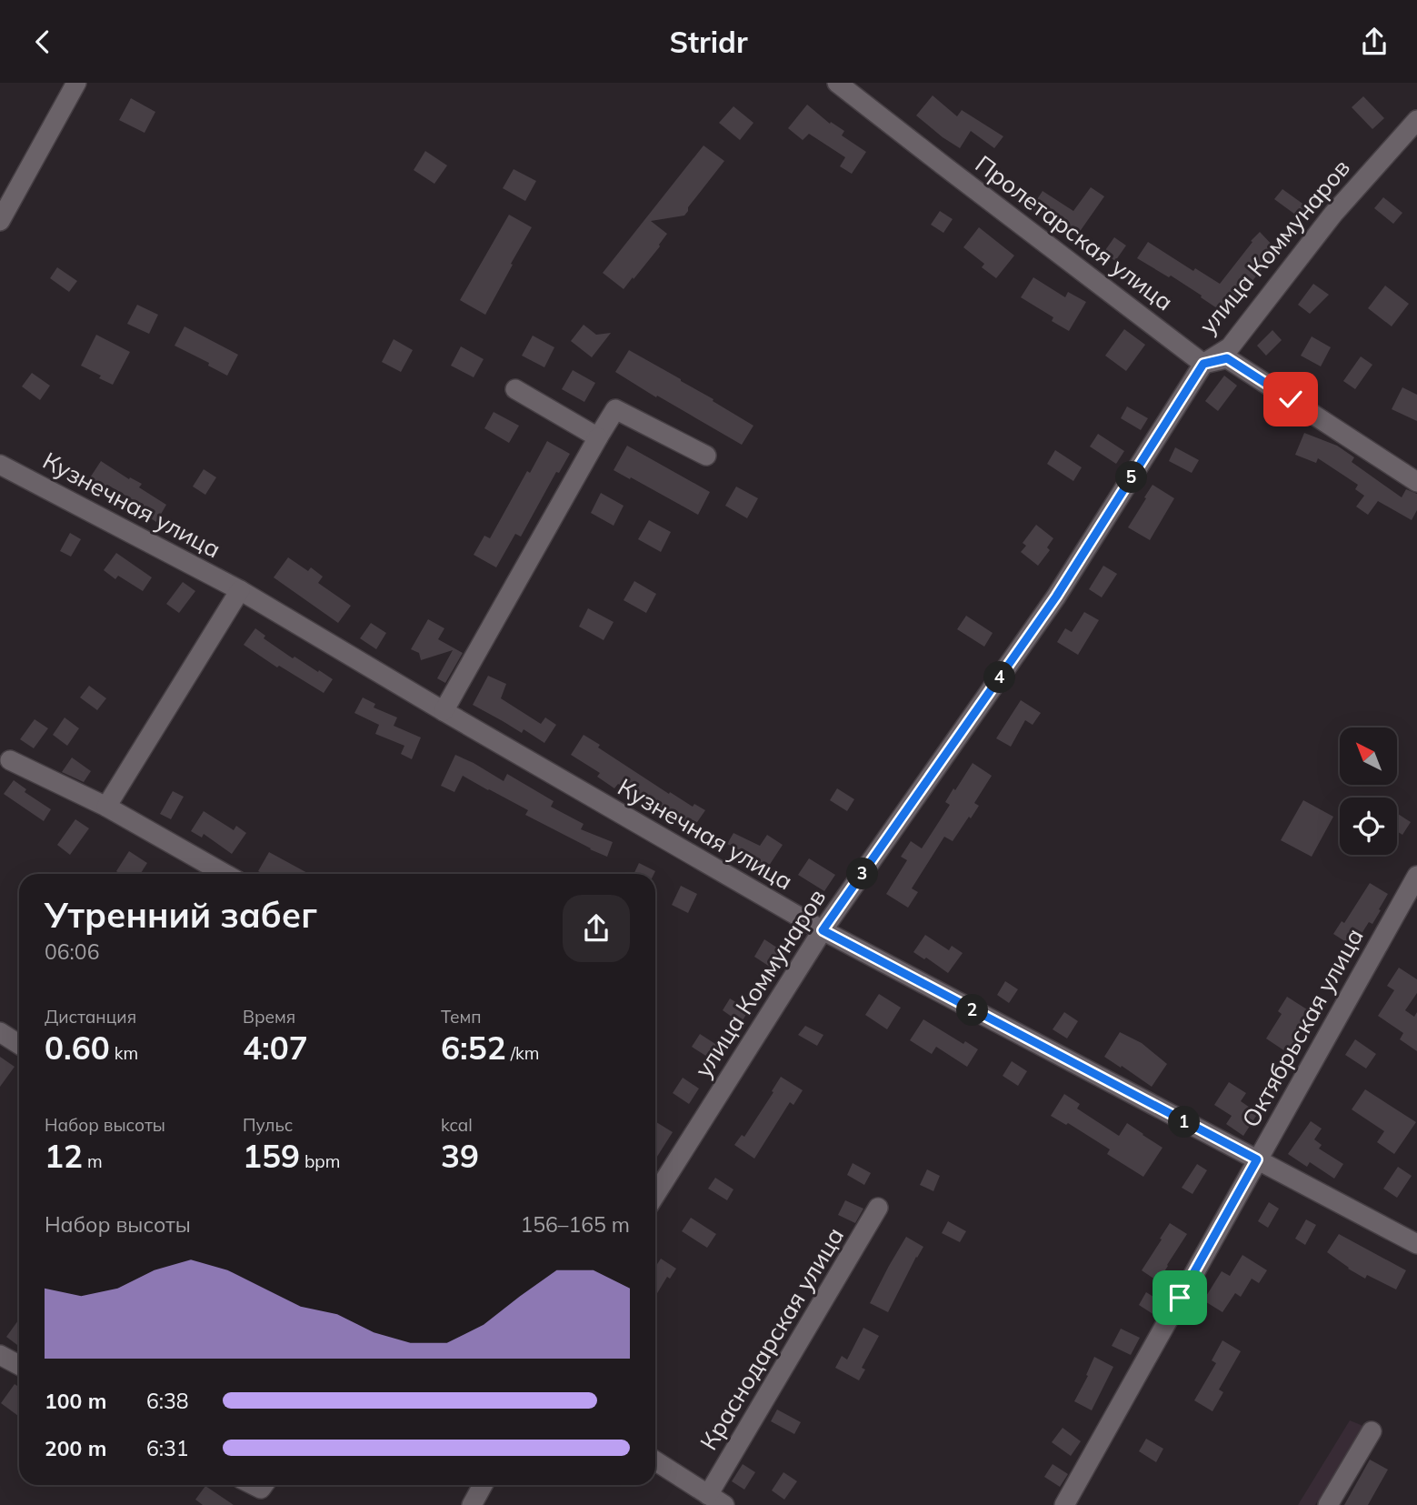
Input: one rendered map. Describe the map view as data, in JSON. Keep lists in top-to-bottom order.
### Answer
{
  "streets": {
    "street": [
      "Пролетарская улица",
      "улица Коммунаров",
      "Кузнечная улица",
      "Октябрьская улица",
      "Краснодарская улица"
    ]
  },
  "crossings": [
    ["Пролетарская улица", "улица Коммунаров"],
    ["улица Коммунаров", "Кузнечная улица"],
    ["Кузнечная улица", "Октябрьская улица"]
  ],
  "north": "top left",
  "page": {
    "header": "Stridr",
    "pins": [
      "5",
      "4",
      "3",
      "2",
      "1"
    ],
    "heading": ["Утренний забег", "06:06"],
    "stats": [
      ["Дистанция", "0.60 km"],
      ["Время", "4:07"],
      ["Темп", "6:52 /km"],
      ["Набор высоты", "12 m"],
      ["Пульс", "159 bpm"],
      ["kcal", "39"]
    ],
    "chart": ["Набор высоты", "156–165 m"],
    "list": [
      {
        "name": "100 m",
        "note": "6:38"
      },
      {
        "name": "200 m",
        "note": "6:31"
      }
    ]
  }
}
